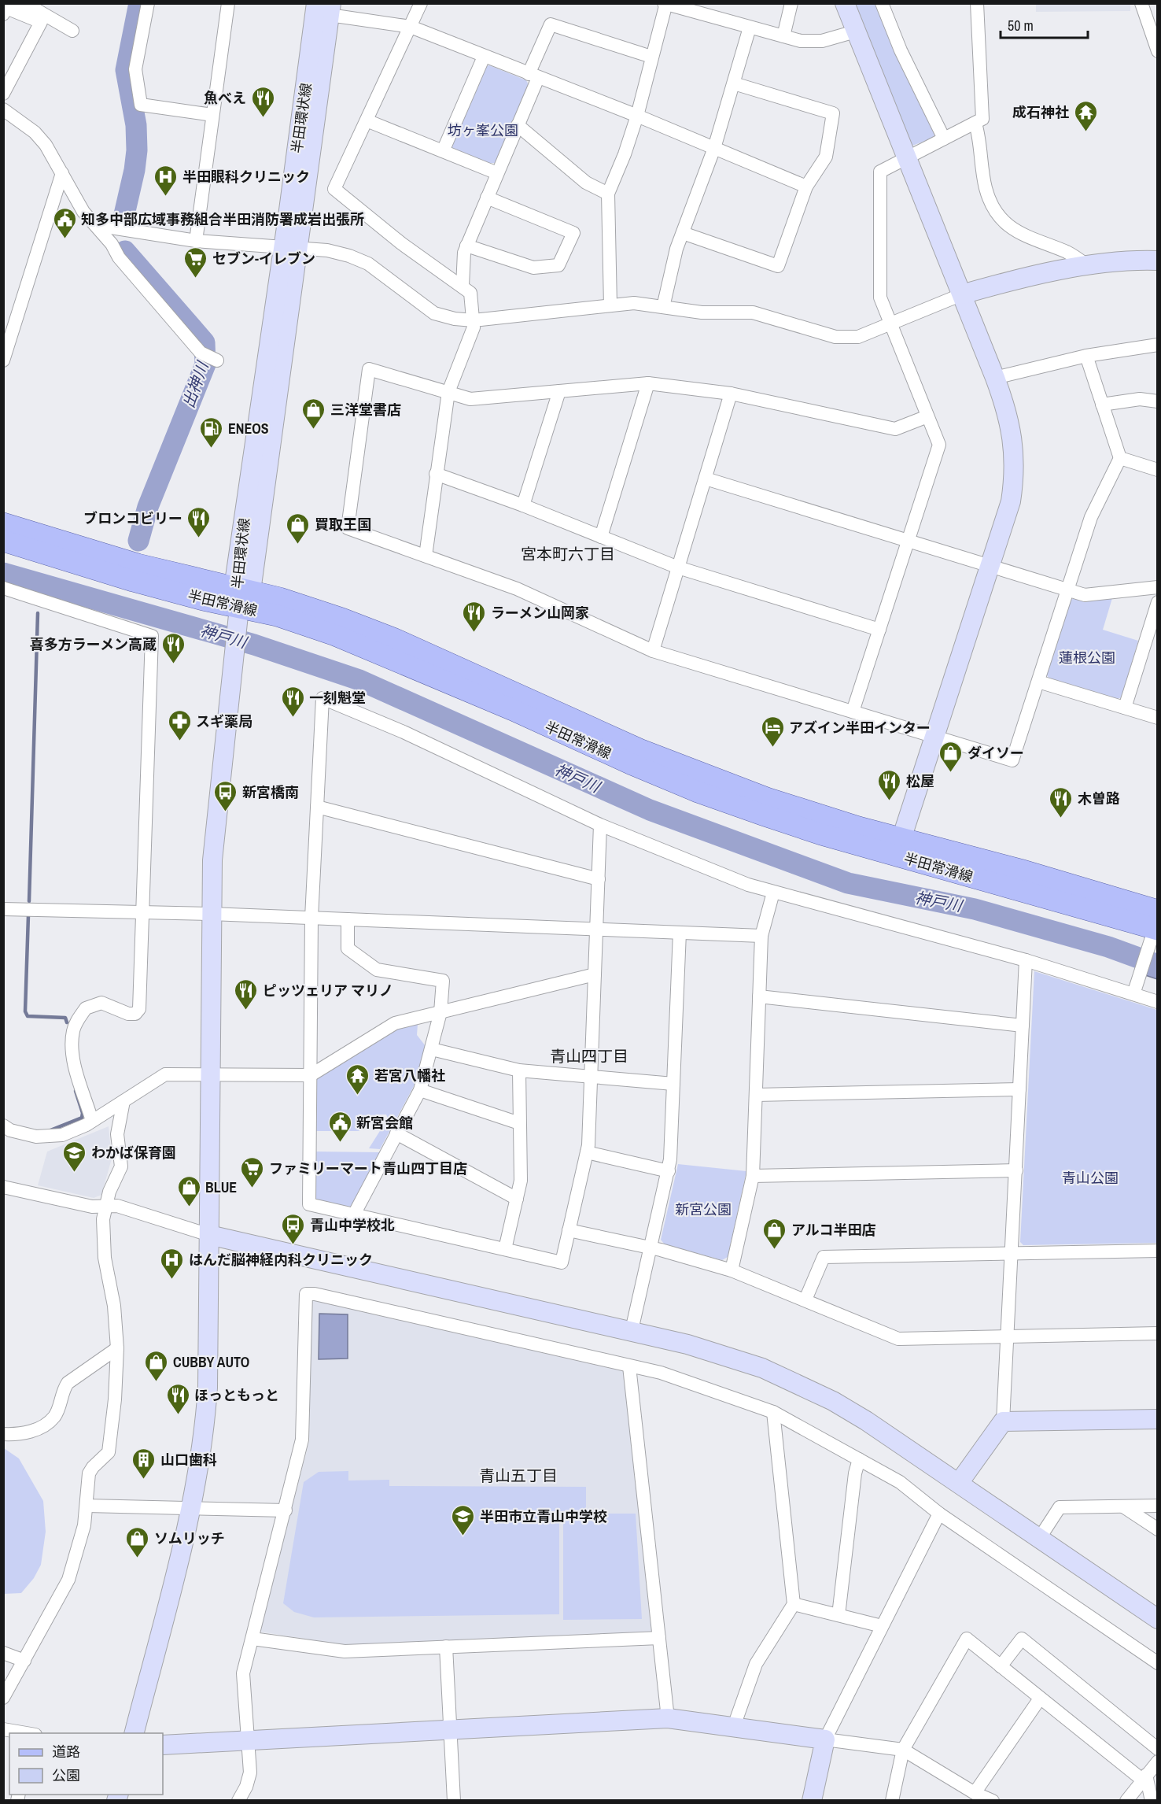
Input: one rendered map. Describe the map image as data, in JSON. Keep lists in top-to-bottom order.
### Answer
{
  "streets": {
    "main road": ["半田常滑線"],
    "street": ["半田環状線"]
  },
  "crossings": [
    ["半田環状線", "半田常滑線"]
  ],
  "districts": ["宮本町六丁目", "青山四丁目", "青山五丁目"],
  "water": ["出神川", "神戸川"],
  "parks": [
    "坊ヶ峯公園",
    "蓮根公園",
    "青山公園",
    "新宮公園"
  ],
  "places": {
    "restaurant": [
      "魚べえ",
      "ブロンコビリー",
      "ラーメン山岡家",
      "喜多方ラーメン高蔵",
      "一刻魁堂",
      "松屋",
      "木曽路",
      "ピッツェリア マリノ",
      "ほっともっと"
    ],
    "temple": ["成石神社", "若宮八幡社"],
    "hospital": ["半田眼科クリニック", "はんだ脳神経内科クリニック"],
    "public building": ["知多中部広域事務組合半田消防署成岩出張所", "新宮会館"],
    "supermarket": ["セブン-イレブン", "ファミリーマート青山四丁目店"],
    "shop": [
      "三洋堂書店",
      "買取王国",
      "ダイソー",
      "BLUE",
      "アルコ半田店",
      "CUBBY AUTO",
      "ソムリッチ"
    ],
    "fuel station": ["ENEOS"],
    "pharmacy": ["スギ薬局"],
    "hotel": ["アズイン半田インター"],
    "bus stop": ["新宮橋南", "青山中学校北"],
    "school or university": ["わかば保育園", "半田市立青山中学校"],
    "building": ["山口歯科"]
  },
  "legend": ["道路", "公園"],
  "scale_bar": "50 m"
}
